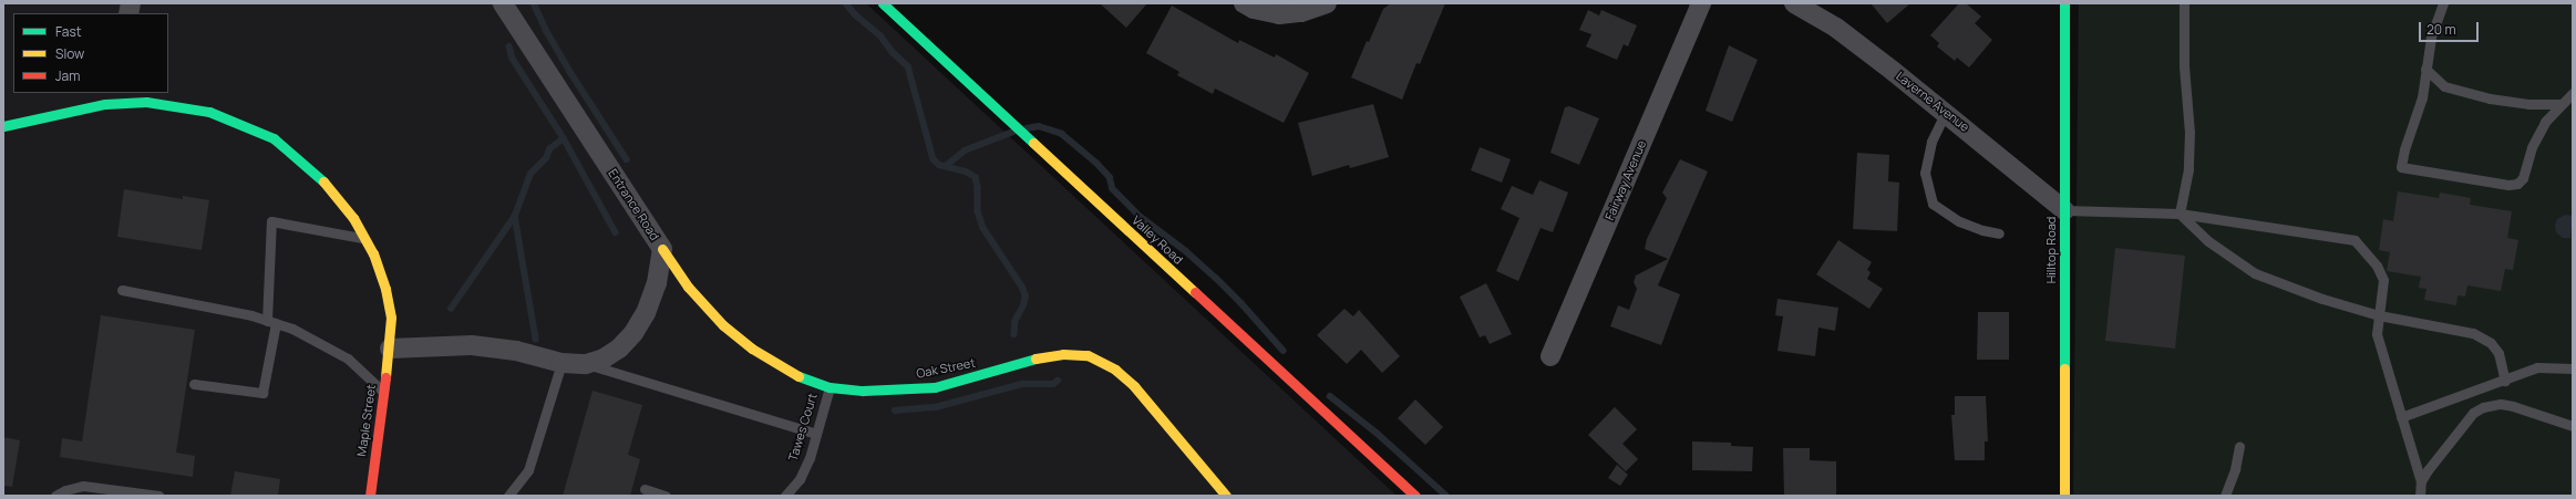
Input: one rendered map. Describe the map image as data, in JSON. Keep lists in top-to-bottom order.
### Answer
{
  "streets": {
    "street": [
      "Laverne Avenue",
      "Fairway Avenue",
      "Entrance Road",
      "Valley Road",
      "Hilltop Road",
      "Oak Street",
      "Maple Street"
    ],
    "lane": ["Tawes Court"]
  },
  "crossings": [
    ["Laverne Avenue", "Hilltop Road"],
    ["Entrance Road", "Oak Street"],
    ["Entrance Road", "Maple Street"],
    ["Oak Street", "Tawes Court"]
  ],
  "legend": ["Fast", "Slow", "Jam"],
  "scale_bar": "20 m"
}
